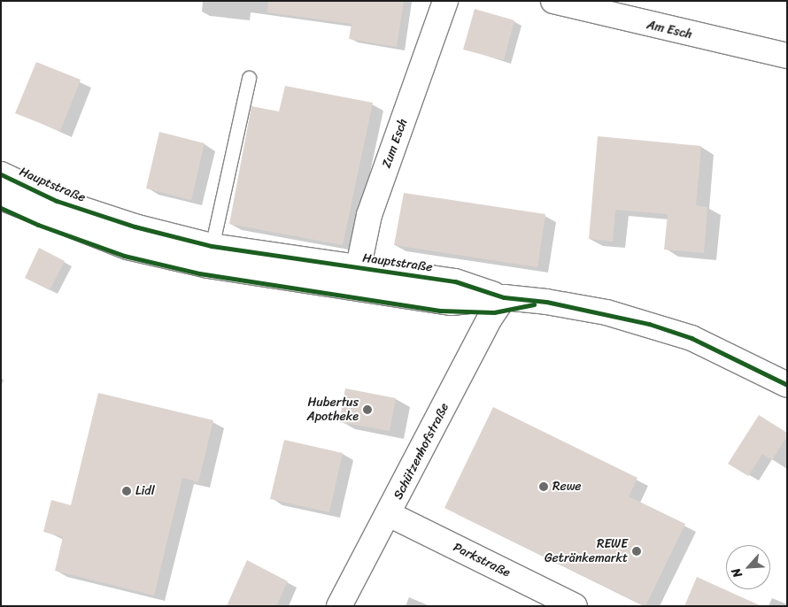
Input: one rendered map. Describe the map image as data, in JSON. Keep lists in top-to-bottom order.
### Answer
{
  "streets": {
    "street": [
      "Am Esch",
      "Zum Esch",
      "Hauptstraße",
      "Schützenhofstraße",
      "Parkstraße"
    ]
  },
  "crossings": [
    ["Zum Esch", "Hauptstraße"],
    ["Hauptstraße", "Schützenhofstraße"],
    ["Schützenhofstraße", "Parkstraße"]
  ],
  "places": [
    "Hubertus Apotheke",
    "Rewe",
    "Lidl",
    "REWE Getränkemarkt"
  ],
  "north": "bottom left"
}
